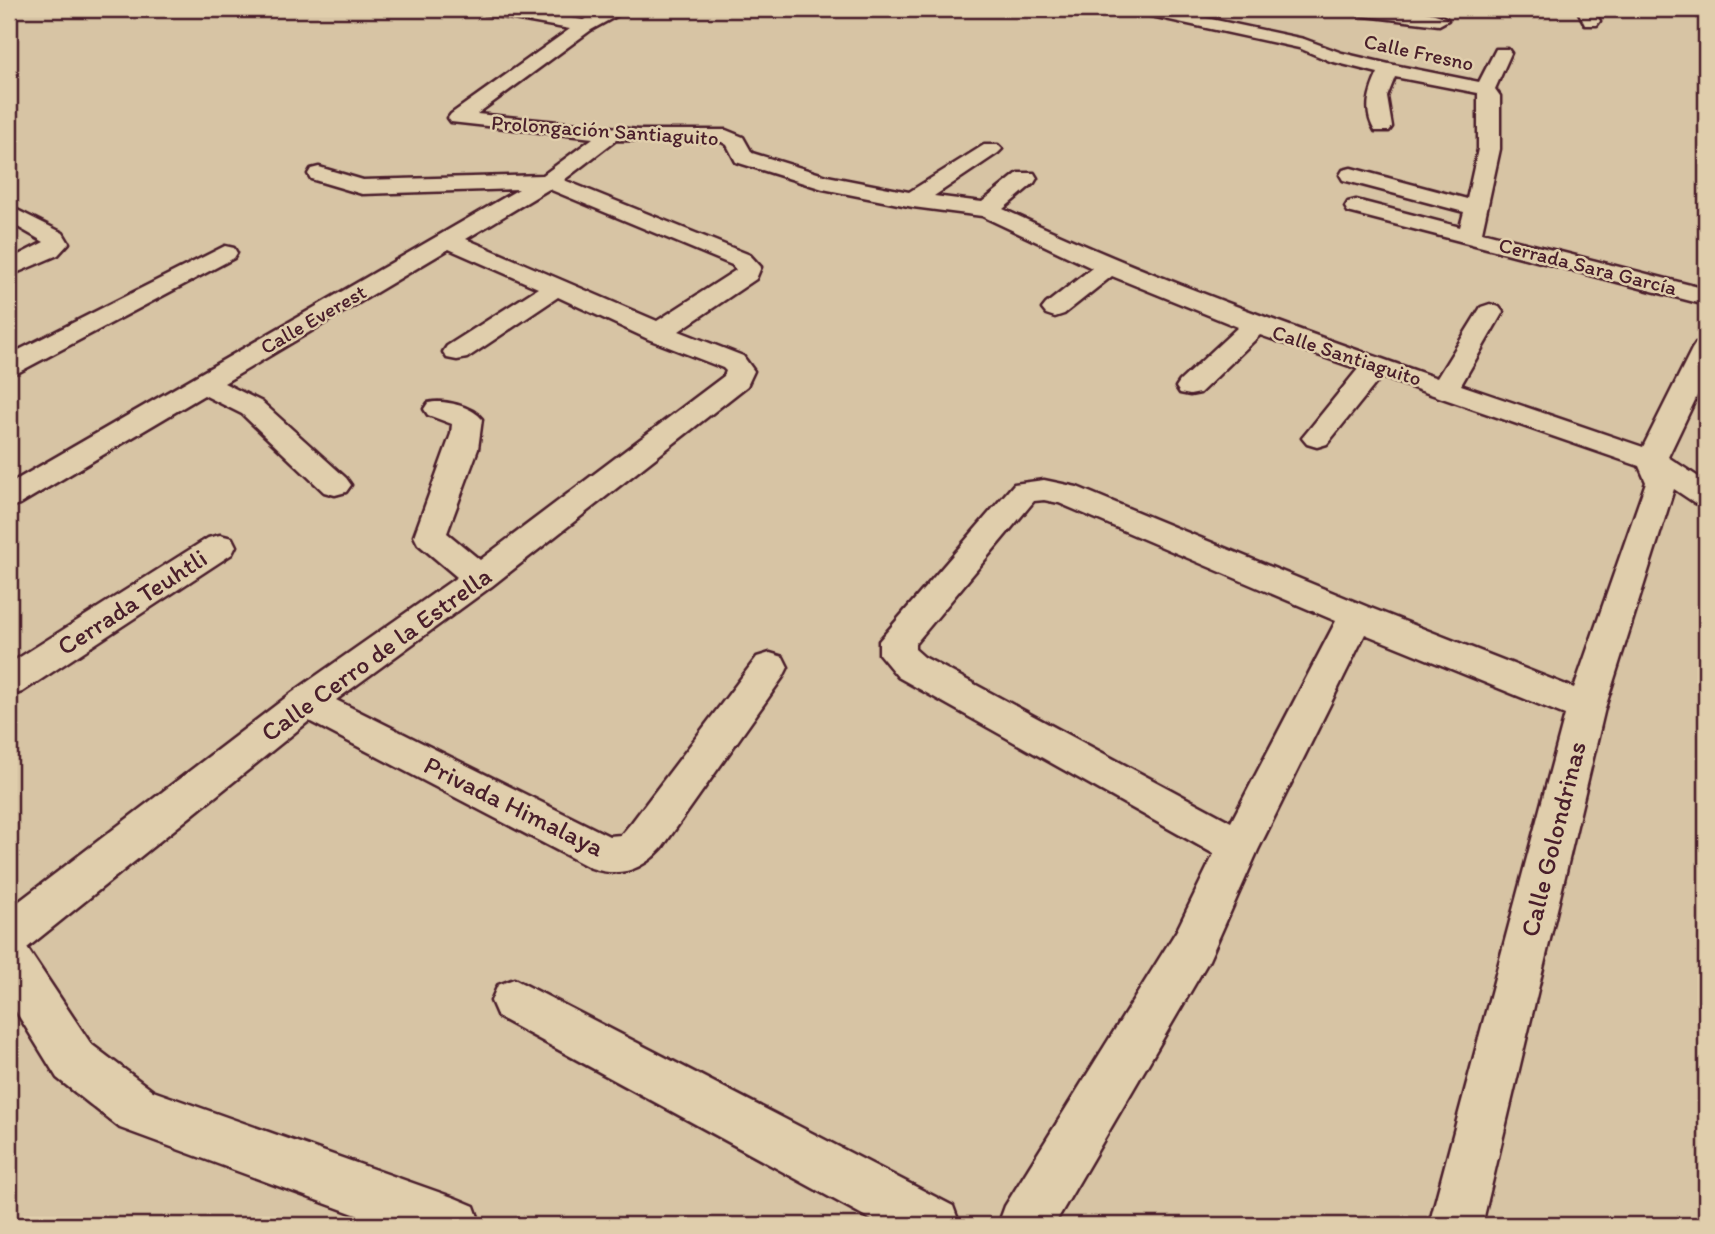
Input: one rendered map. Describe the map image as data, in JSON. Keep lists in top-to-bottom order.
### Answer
{
  "streets": {
    "street": [
      "Calle Fresno",
      "Prolongación Santiaguito",
      "Cerrada Sara García",
      "Calle Everest",
      "Calle Santiaguito",
      "Cerrada Teuhtli",
      "Calle Cerro de la Estrella",
      "Privada Himalaya",
      "Calle Golondrinas"
    ]
  },
  "crossings": [
    ["Calle Fresno", "Cerrada Sara García"],
    ["Prolongación Santiaguito", "Calle Everest"],
    ["Prolongación Santiaguito", "Calle Santiaguito"],
    ["Calle Santiaguito", "Calle Golondrinas"],
    ["Calle Cerro de la Estrella", "Privada Himalaya"]
  ]
}
